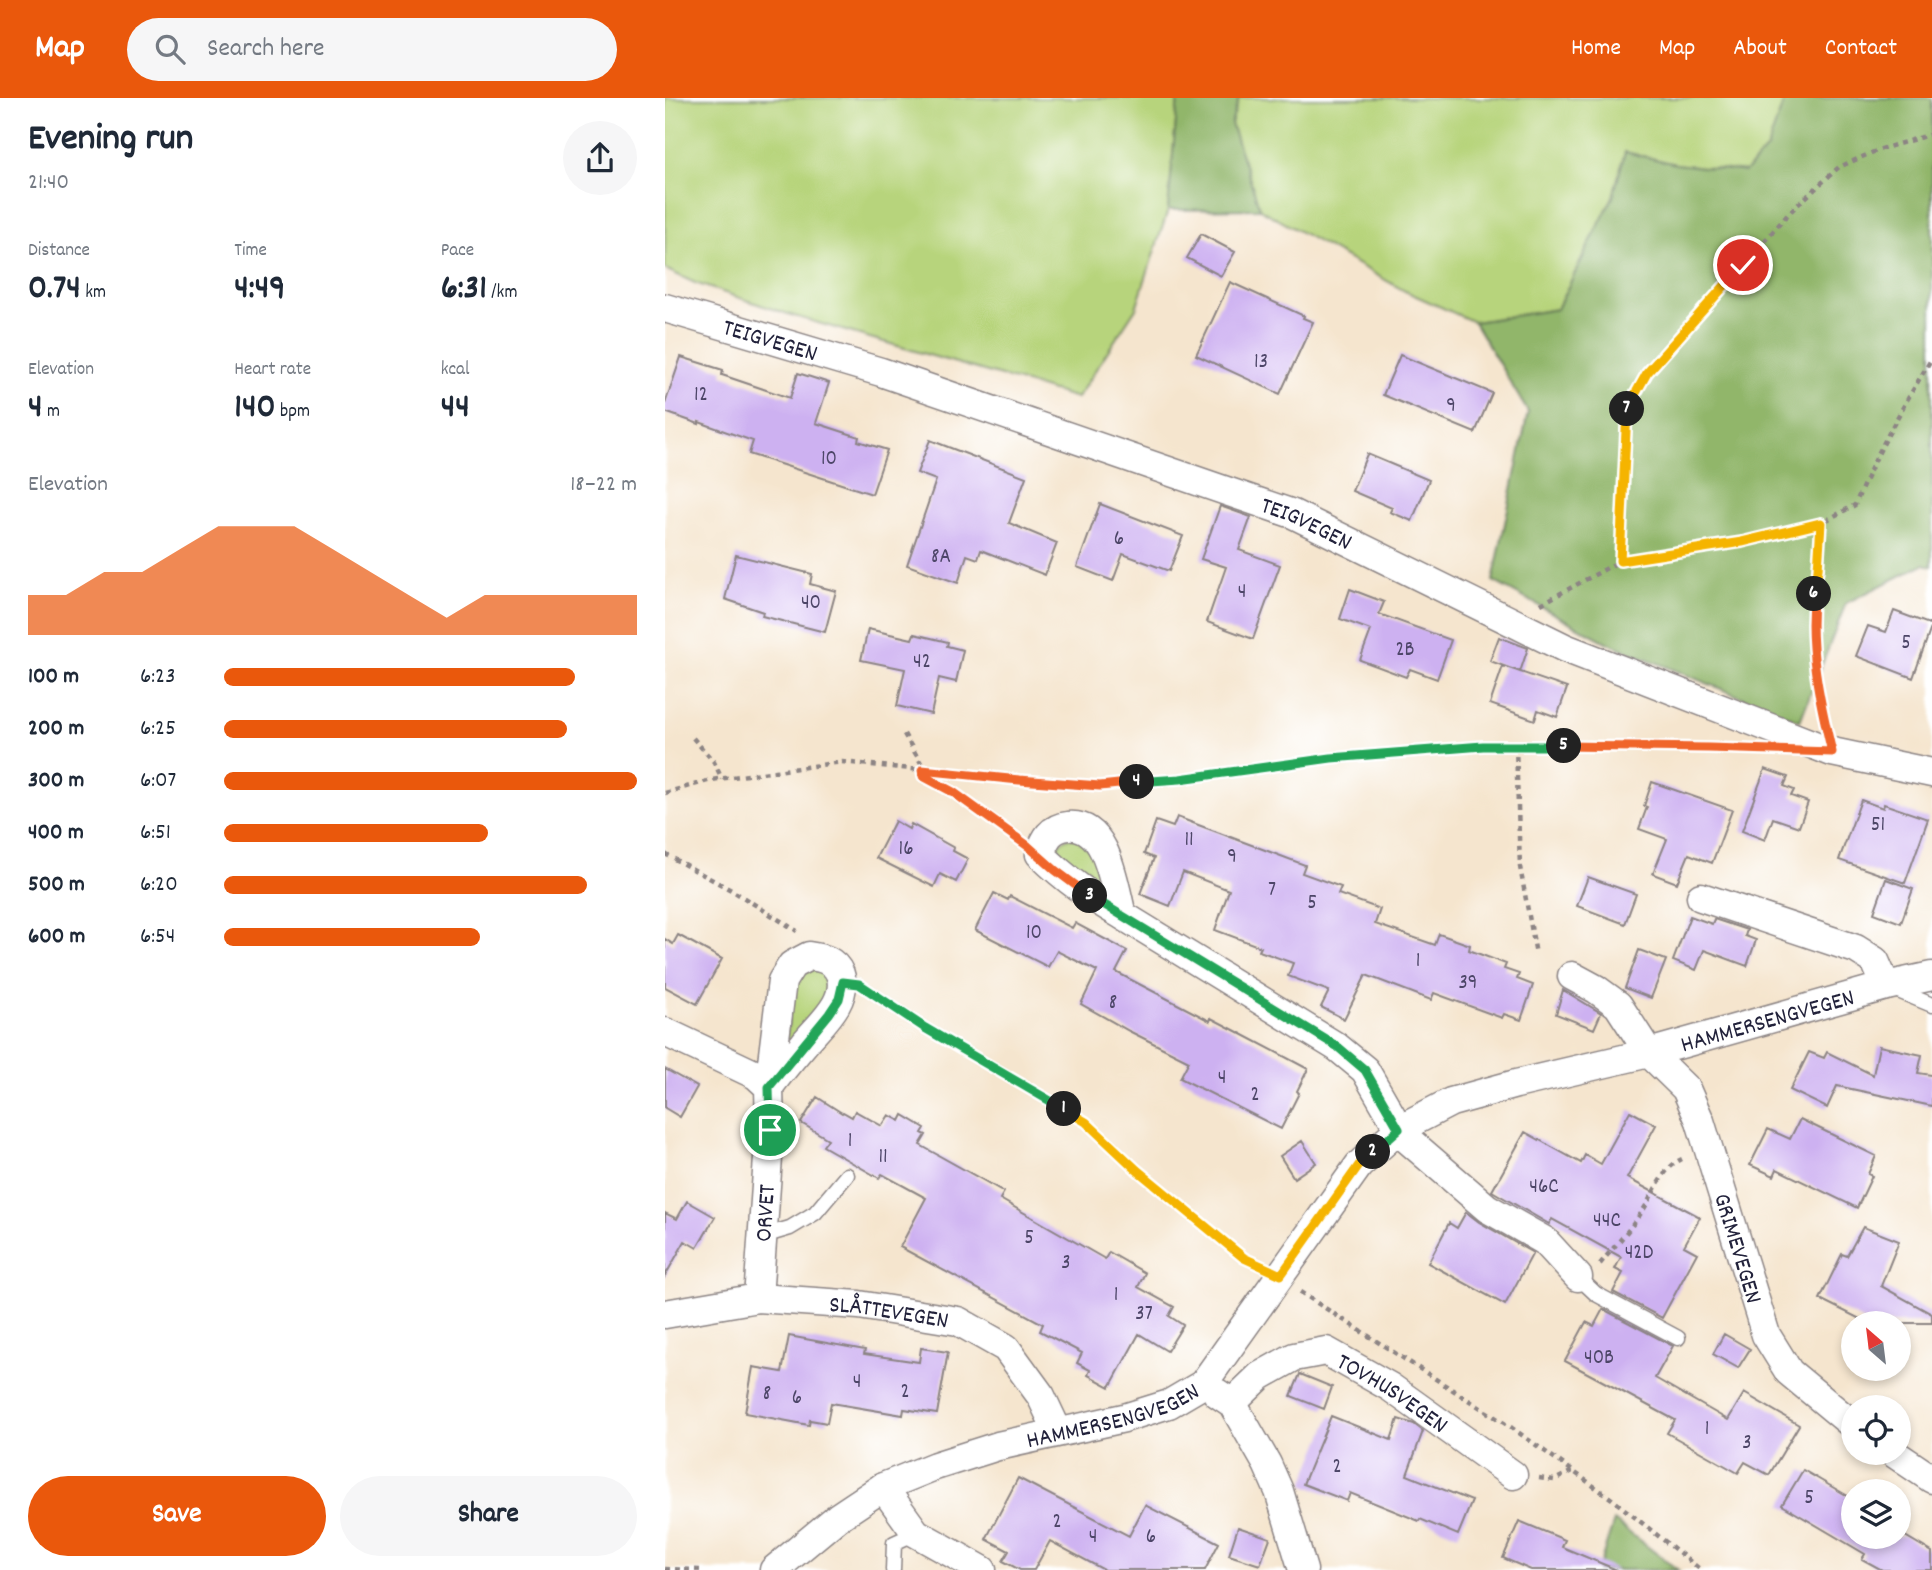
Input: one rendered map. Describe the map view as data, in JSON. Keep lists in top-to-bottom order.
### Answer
{
  "streets": {
    "street": [
      "TEIGVEGEN",
      "HAMMERSENGVEGEN",
      "ORVET",
      "GRIMEVEGEN",
      "SLÅTTEVEGEN",
      "TOVHUSVEGEN"
    ]
  },
  "crossings": [
    ["HAMMERSENGVEGEN", "GRIMEVEGEN"],
    ["HAMMERSENGVEGEN", "SLÅTTEVEGEN"],
    ["ORVET", "SLÅTTEVEGEN"]
  ],
  "house_numbers": [
    "13",
    "12",
    "9",
    "10",
    "6",
    "8A",
    "4",
    "40",
    "5",
    "2B",
    "42",
    "51",
    "11",
    "16",
    "9",
    "7",
    "5",
    "10",
    "1",
    "39",
    "8",
    "4",
    "2",
    "1",
    "11",
    "46C",
    "44C",
    "5",
    "42D",
    "3",
    "1",
    "37",
    "40B",
    "4",
    "2",
    "8",
    "6",
    "1",
    "3",
    "2",
    "5",
    "2",
    "4",
    "6"
  ],
  "north": "top left",
  "page": {
    "header": "Map",
    "search": "Search here",
    "nav": [
      "Home",
      "Map",
      "About",
      "Contact"
    ],
    "heading": ["Evening run", "21:40"],
    "stats": [
      ["Distance", "0.74 km"],
      ["Time", "4:49"],
      ["Pace", "6:31 /km"],
      ["Elevation", "4 m"],
      ["Heart rate", "140 bpm"],
      ["kcal", "44"]
    ],
    "pins": [
      "7",
      "6",
      "5",
      "4",
      "3",
      "1",
      "2"
    ],
    "chart": ["Elevation", "18–22 m"],
    "list": [
      {
        "name": "100 m",
        "note": "6:23"
      },
      {
        "name": "200 m",
        "note": "6:25"
      },
      {
        "name": "300 m",
        "note": "6:07"
      },
      {
        "name": "400 m",
        "note": "6:51"
      },
      {
        "name": "500 m",
        "note": "6:20"
      },
      {
        "name": "600 m",
        "note": "6:54"
      }
    ],
    "buttons": ["Save", "Share"]
  }
}
